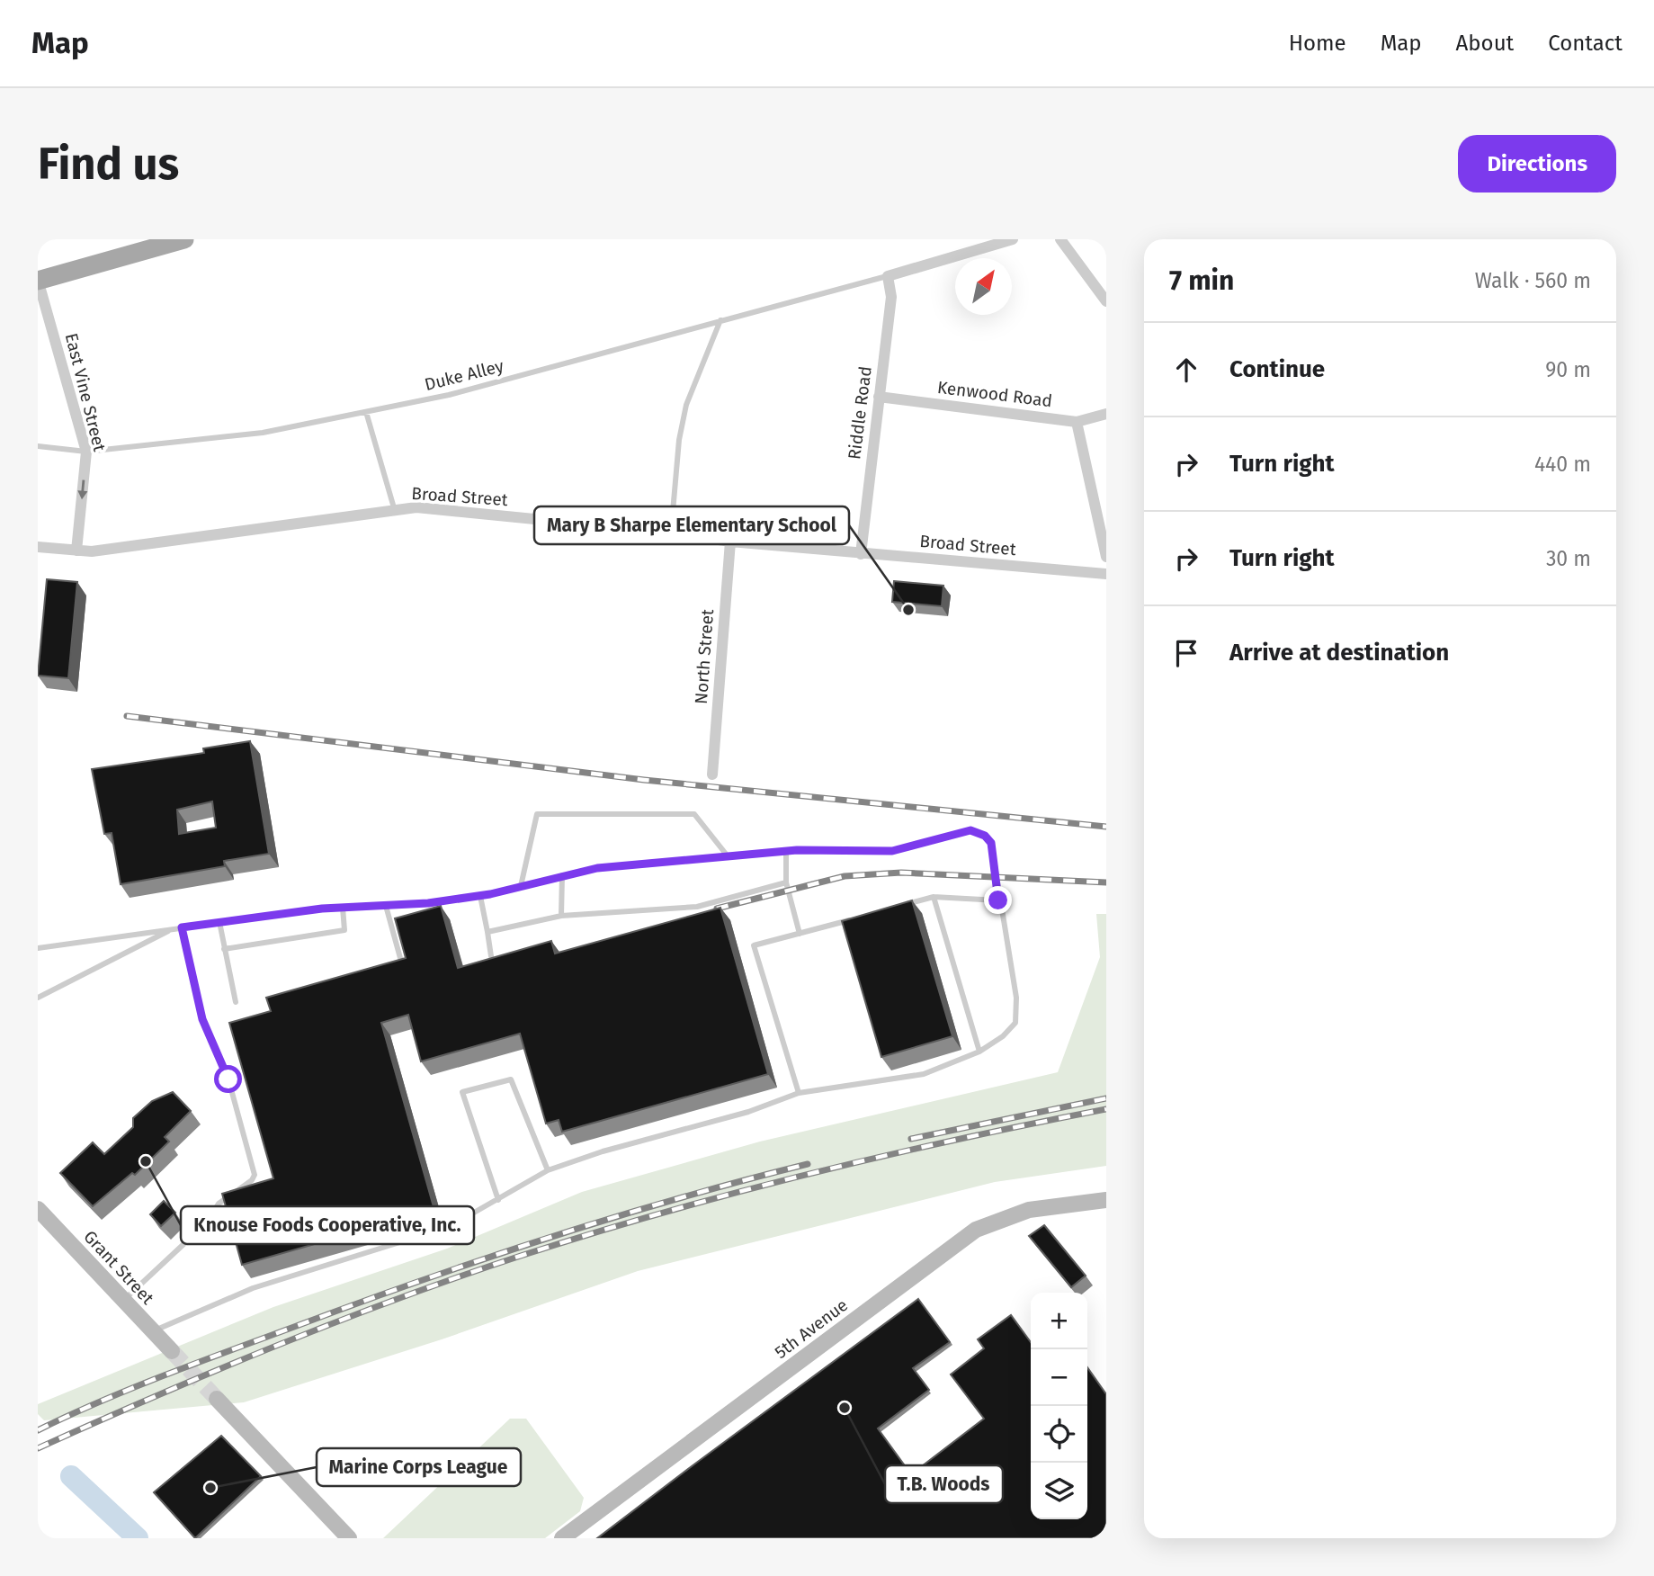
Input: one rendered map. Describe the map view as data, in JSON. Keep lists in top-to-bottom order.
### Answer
{
  "streets": {
    "street": [
      "East Vine Street",
      "Kenwood Road",
      "Riddle Road",
      "Broad Street",
      "North Street",
      "Grant Street",
      "5th Avenue"
    ],
    "lane": ["Duke Alley"]
  },
  "crossings": [
    ["Duke Alley", "East Vine Street"],
    ["Duke Alley", "Riddle Road"],
    ["East Vine Street", "Broad Street"],
    ["Kenwood Road", "Riddle Road"],
    ["Riddle Road", "Broad Street"],
    ["Broad Street", "North Street"]
  ],
  "one_way": ["East Vine Street"],
  "places": [
    "Mary B Sharpe Elementary School",
    "Knouse Foods Cooperative, Inc.",
    "T.B. Woods",
    "Marine Corps League"
  ],
  "north": "top right",
  "page": {
    "header": "Map",
    "nav": [
      "Home",
      "Map",
      "About",
      "Contact"
    ],
    "buttons": "Directions",
    "title": "Find us",
    "heading": ["7 min", "Walk · 560 m"],
    "list": [
      ["Continue", "90 m"],
      ["Turn right", "440 m"],
      ["Turn right", "30 m"],
      "Arrive at destination"
    ],
    "map_buttons": ["+", "−"]
  }
}
